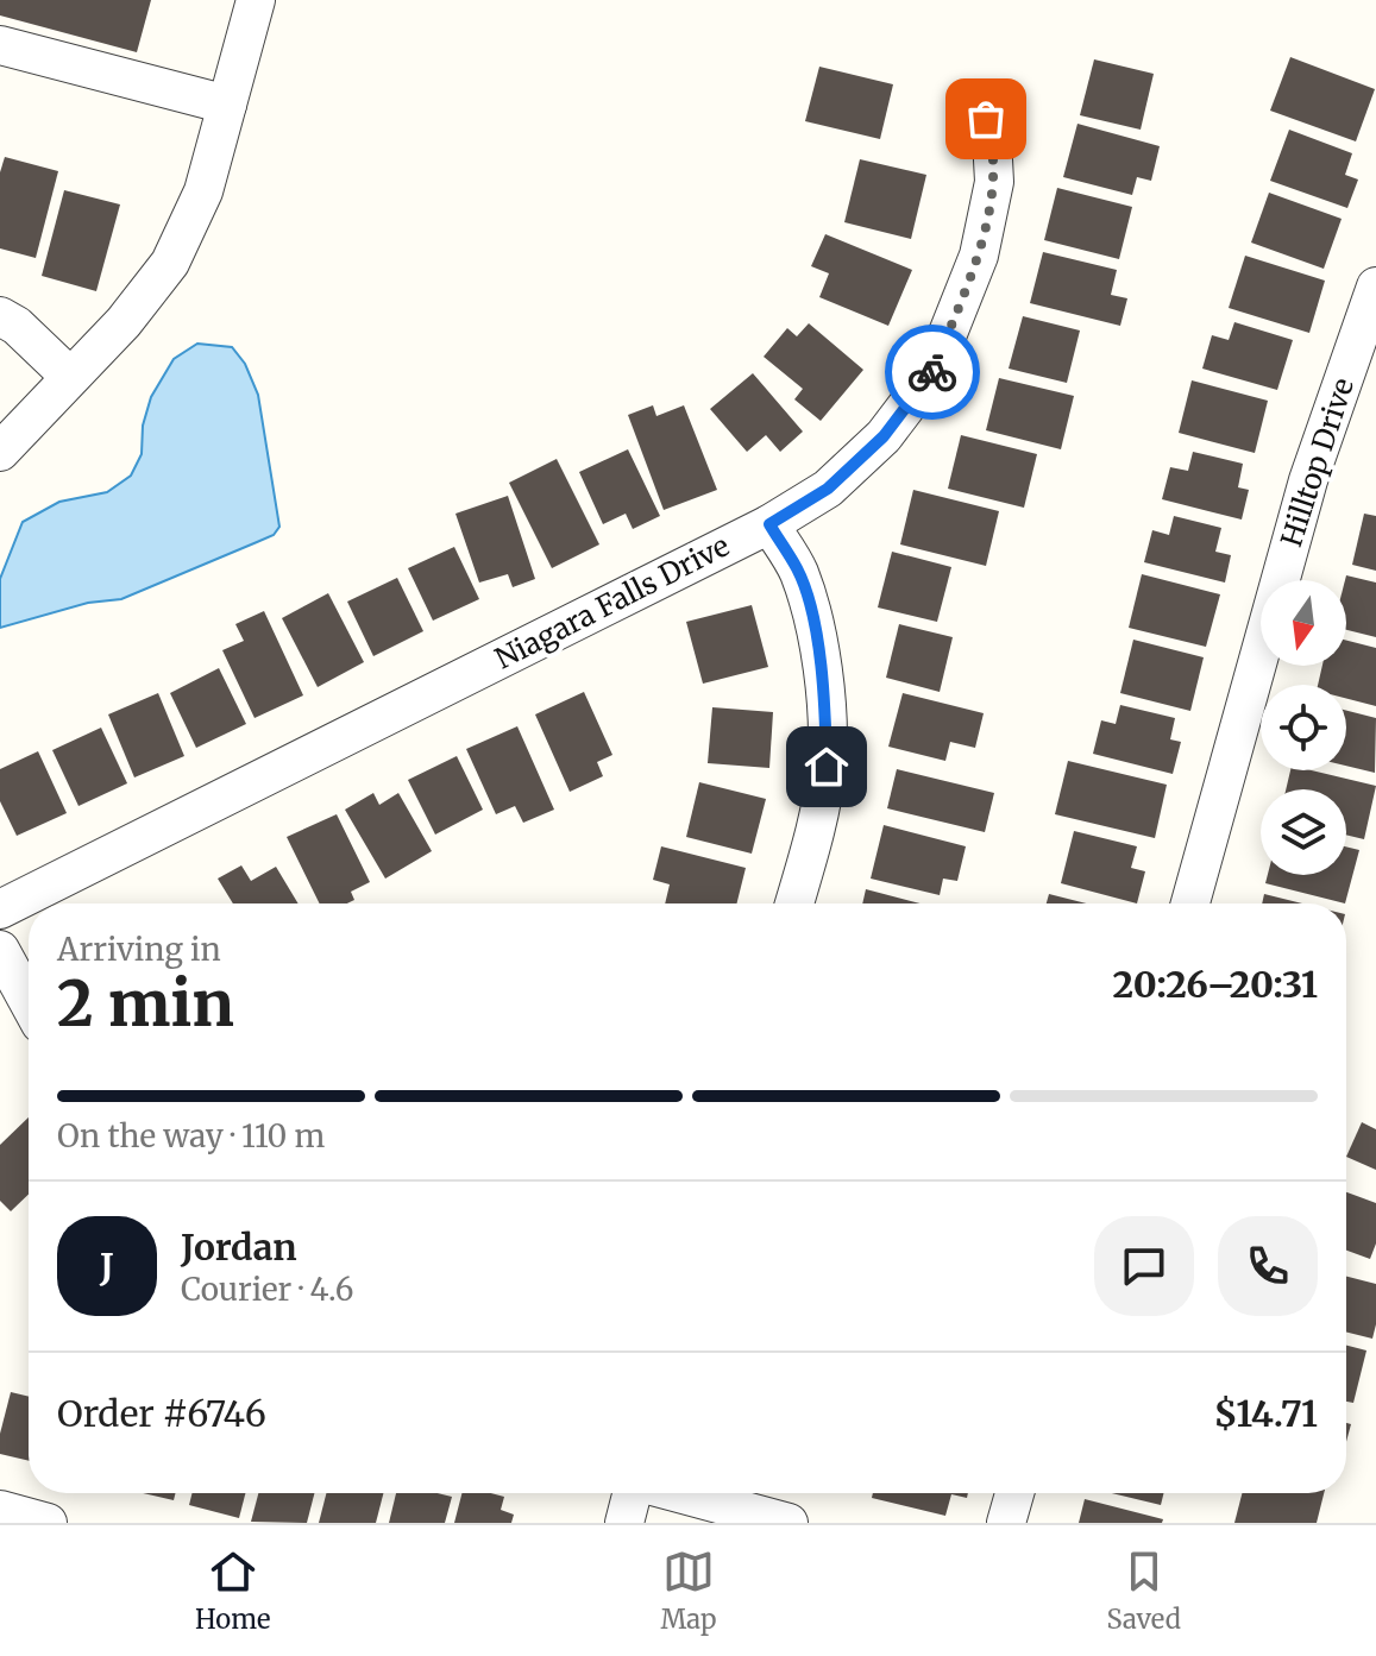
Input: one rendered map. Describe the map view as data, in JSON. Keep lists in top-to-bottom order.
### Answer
{
  "streets": {
    "street": ["Hilltop Drive", "Niagara Falls Drive"]
  },
  "north": "bottom",
  "page": {
    "heading": ["2 min", "Arriving in", "20:26–20:31"],
    "panel": [
      "Jordan",
      "Courier · 4.6",
      "Order #6746",
      "$14.71"
    ],
    "bar": "On the way · 110 m",
    "round": "J",
    "tabs": ["Home", "Map", "Saved"]
  }
}
